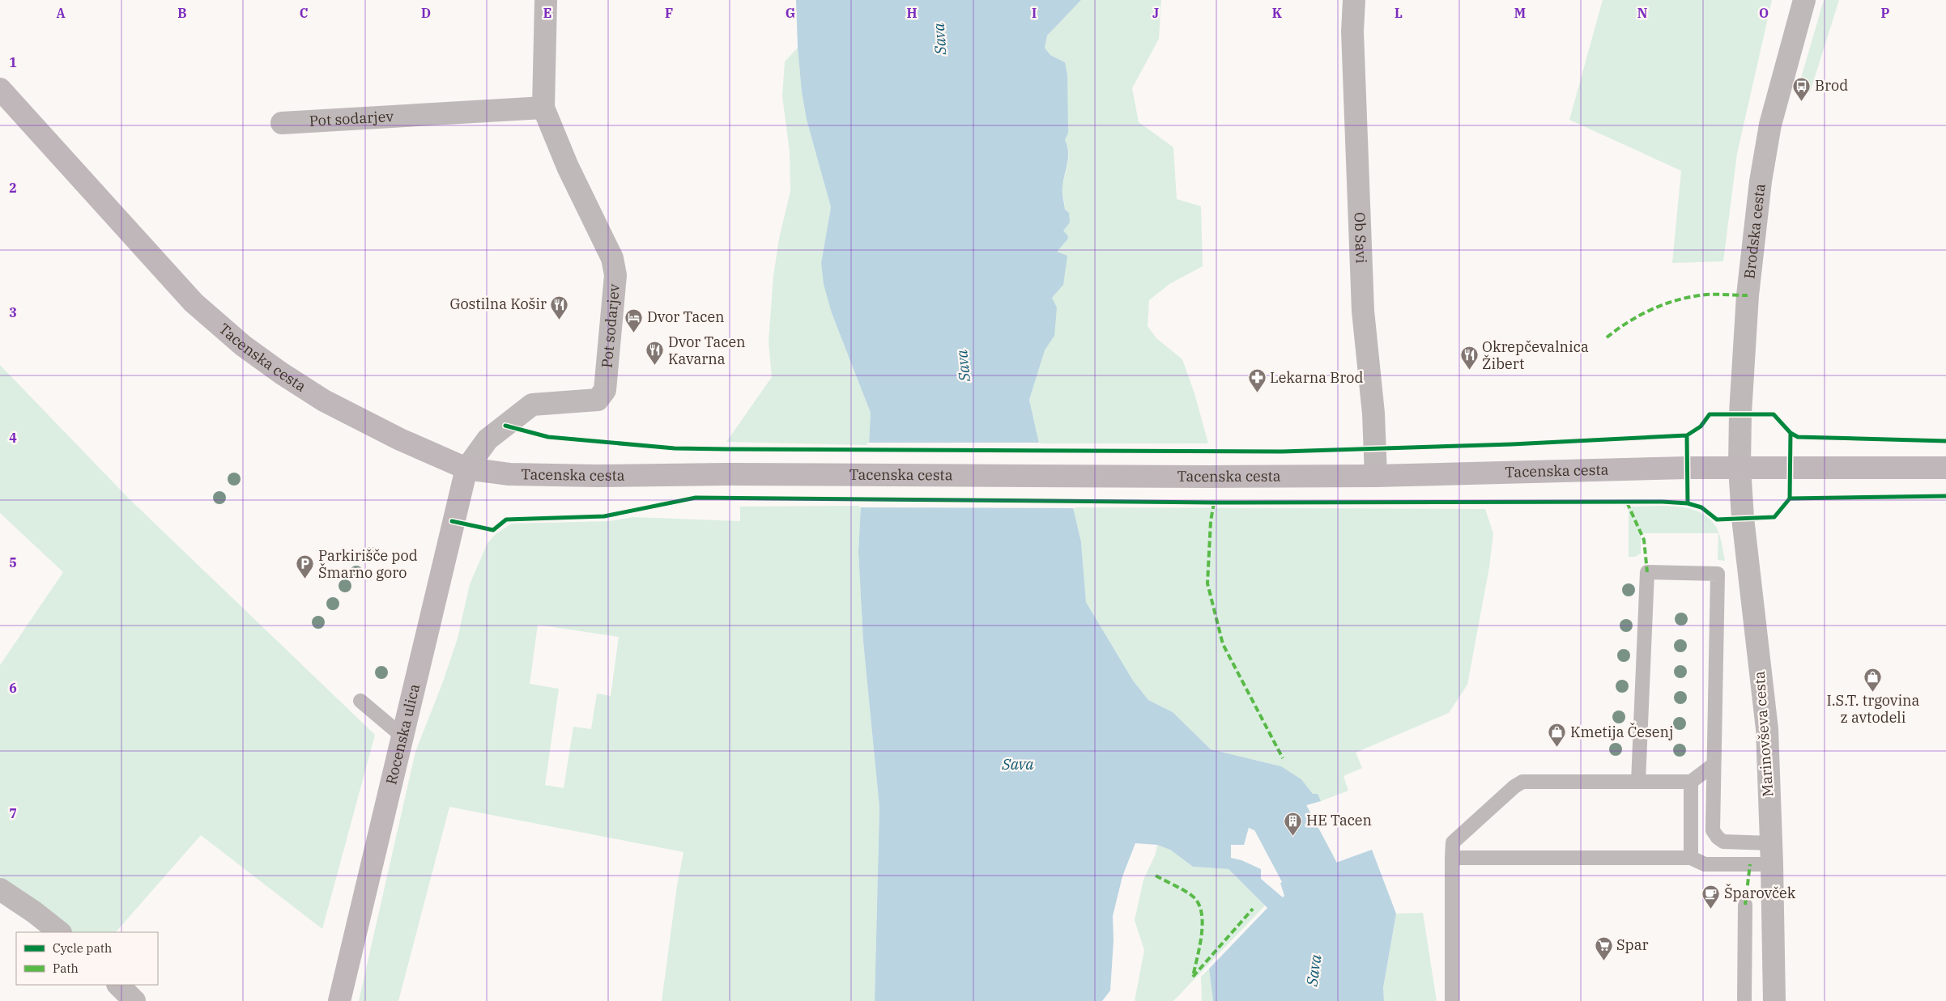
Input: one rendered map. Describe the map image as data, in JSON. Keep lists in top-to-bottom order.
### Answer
{
  "streets": {
    "main road": ["Tacenska cesta", "Rocenska ulica"],
    "street": [
      "Pot sodarjev",
      "Brodska cesta",
      "Ob Savi",
      "Marinovševa cesta"
    ]
  },
  "crossings": [
    ["Pot sodarjev", "Tacenska cesta"],
    ["Pot sodarjev", "Rocenska ulica"],
    ["Brodska cesta", "Tacenska cesta"],
    ["Brodska cesta", "Marinovševa cesta"],
    ["Ob Savi", "Tacenska cesta"],
    ["Tacenska cesta", "Marinovševa cesta"],
    ["Tacenska cesta", "Rocenska ulica"]
  ],
  "water": ["Sava"],
  "places": {
    "bus stop": ["Brod"],
    "restaurant": ["Gostilna Košir", "Dvor Tacen Kavarna", "Okrepčevalnica Žibert"],
    "hotel": ["Dvor Tacen"],
    "pharmacy": ["Lekarna Brod"],
    "parking": ["Parkirišče pod Šmarno goro"],
    "shop": ["I.S.T. trgovina z avtodeli", "Kmetija Česenj"],
    "building": ["HE Tacen"],
    "cafe": ["Šparovček"],
    "supermarket": ["Spar"]
  },
  "legend": ["Cycle path", "Path"],
  "grid": {
    "columns": [
      "A",
      "B",
      "C",
      "D",
      "E",
      "F",
      "G",
      "H",
      "I",
      "J",
      "K",
      "L",
      "M",
      "N",
      "O",
      "P"
    ],
    "rows": [
      "1",
      "2",
      "3",
      "4",
      "5",
      "6",
      "7"
    ]
  }
}
